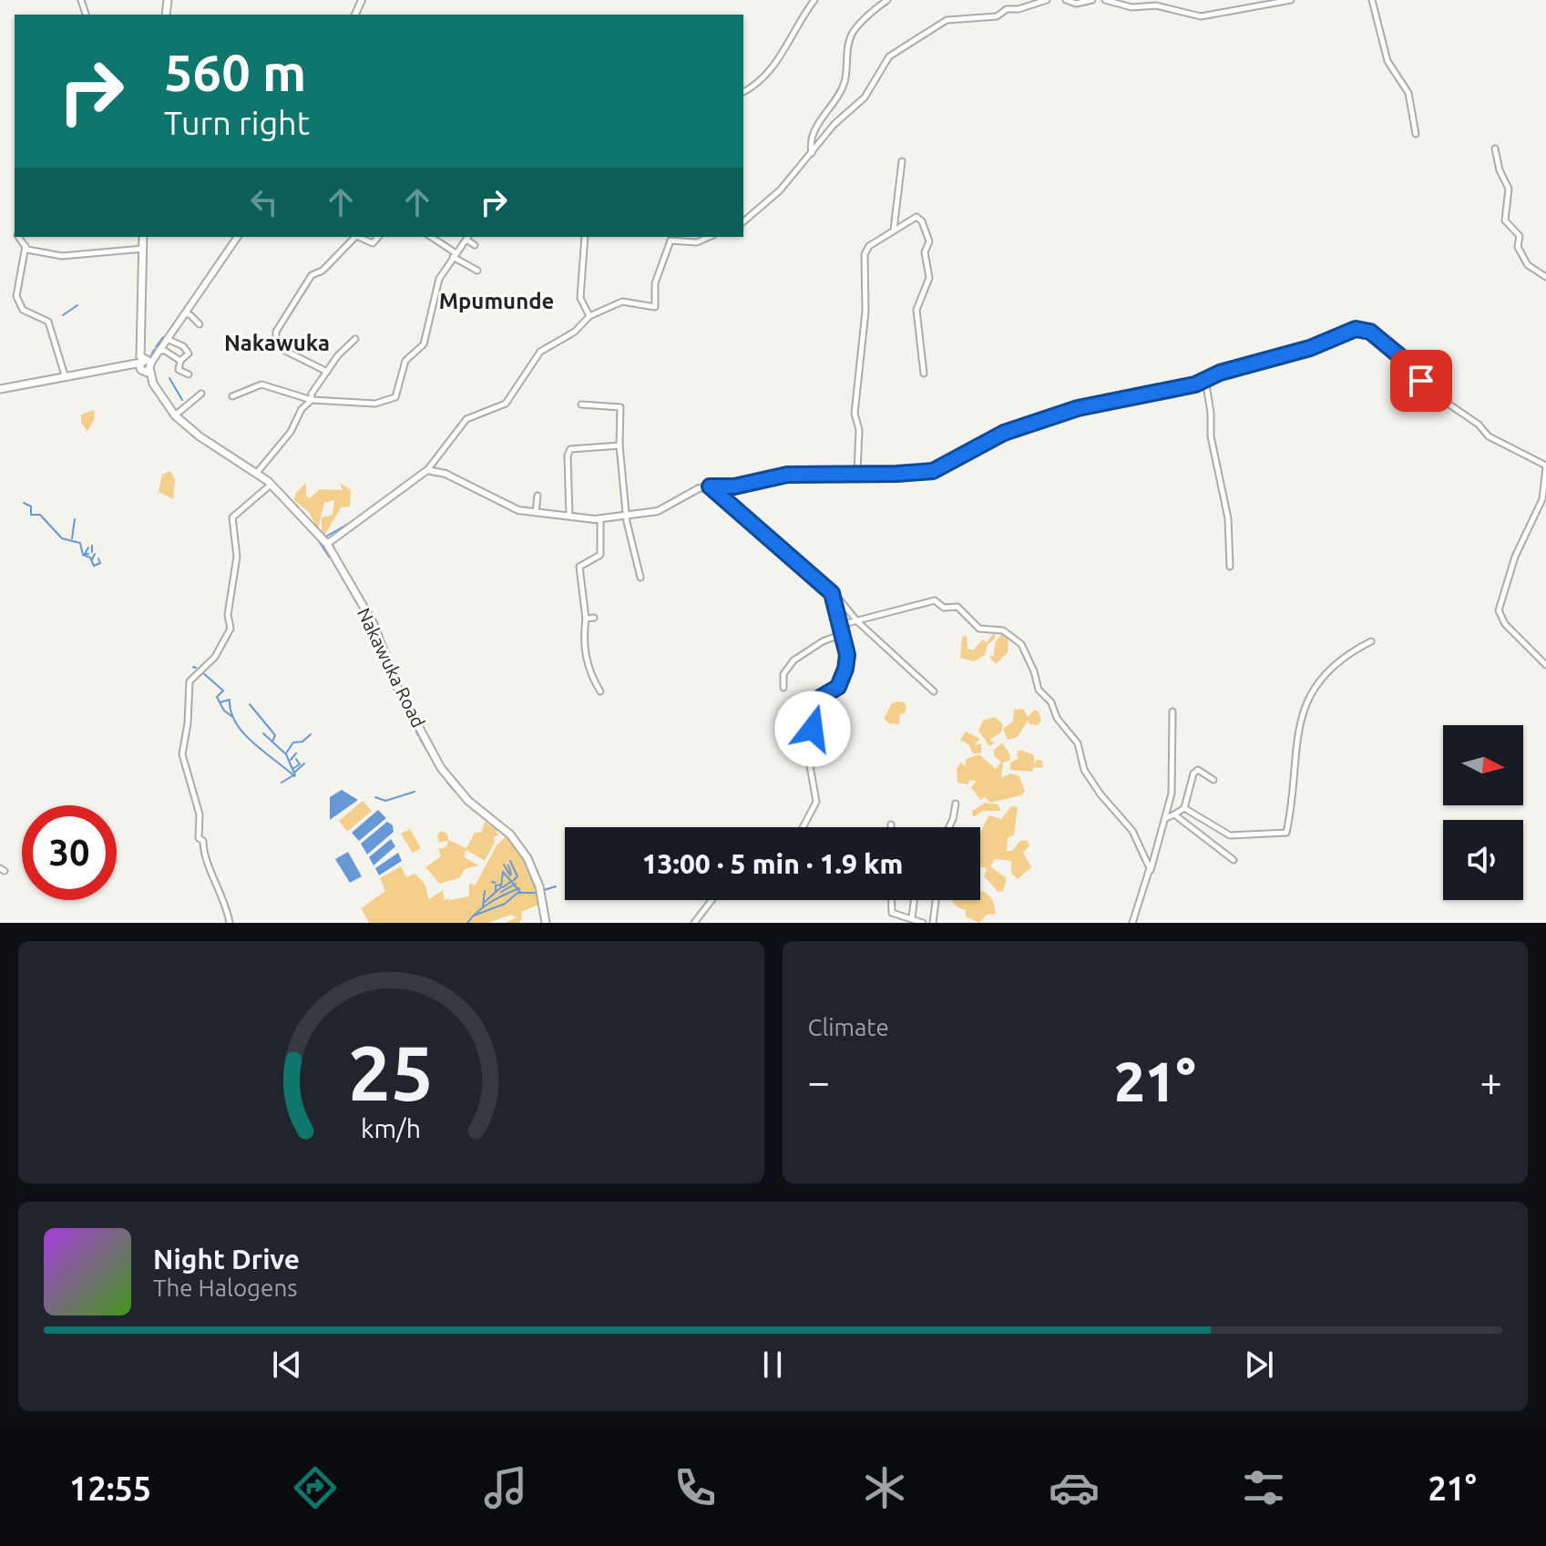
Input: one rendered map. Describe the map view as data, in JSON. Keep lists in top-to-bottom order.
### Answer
{
  "streets": {
    "main road": ["Nakawuka Road"]
  },
  "districts": ["Mpumunde", "Nakawuka"],
  "north": "right",
  "page": {
    "turn": ["560 m", "Turn right"],
    "limit": "30",
    "trip": "13:00 · 5 min · 1.9 km",
    "tile": "Climate",
    "heat": ["−", "21°", "+"],
    "song": ["Night Drive", "The Halogens"],
    "tabs": ["12:55", "21°"],
    "gauge": ["25", "km/h"]
  }
}
